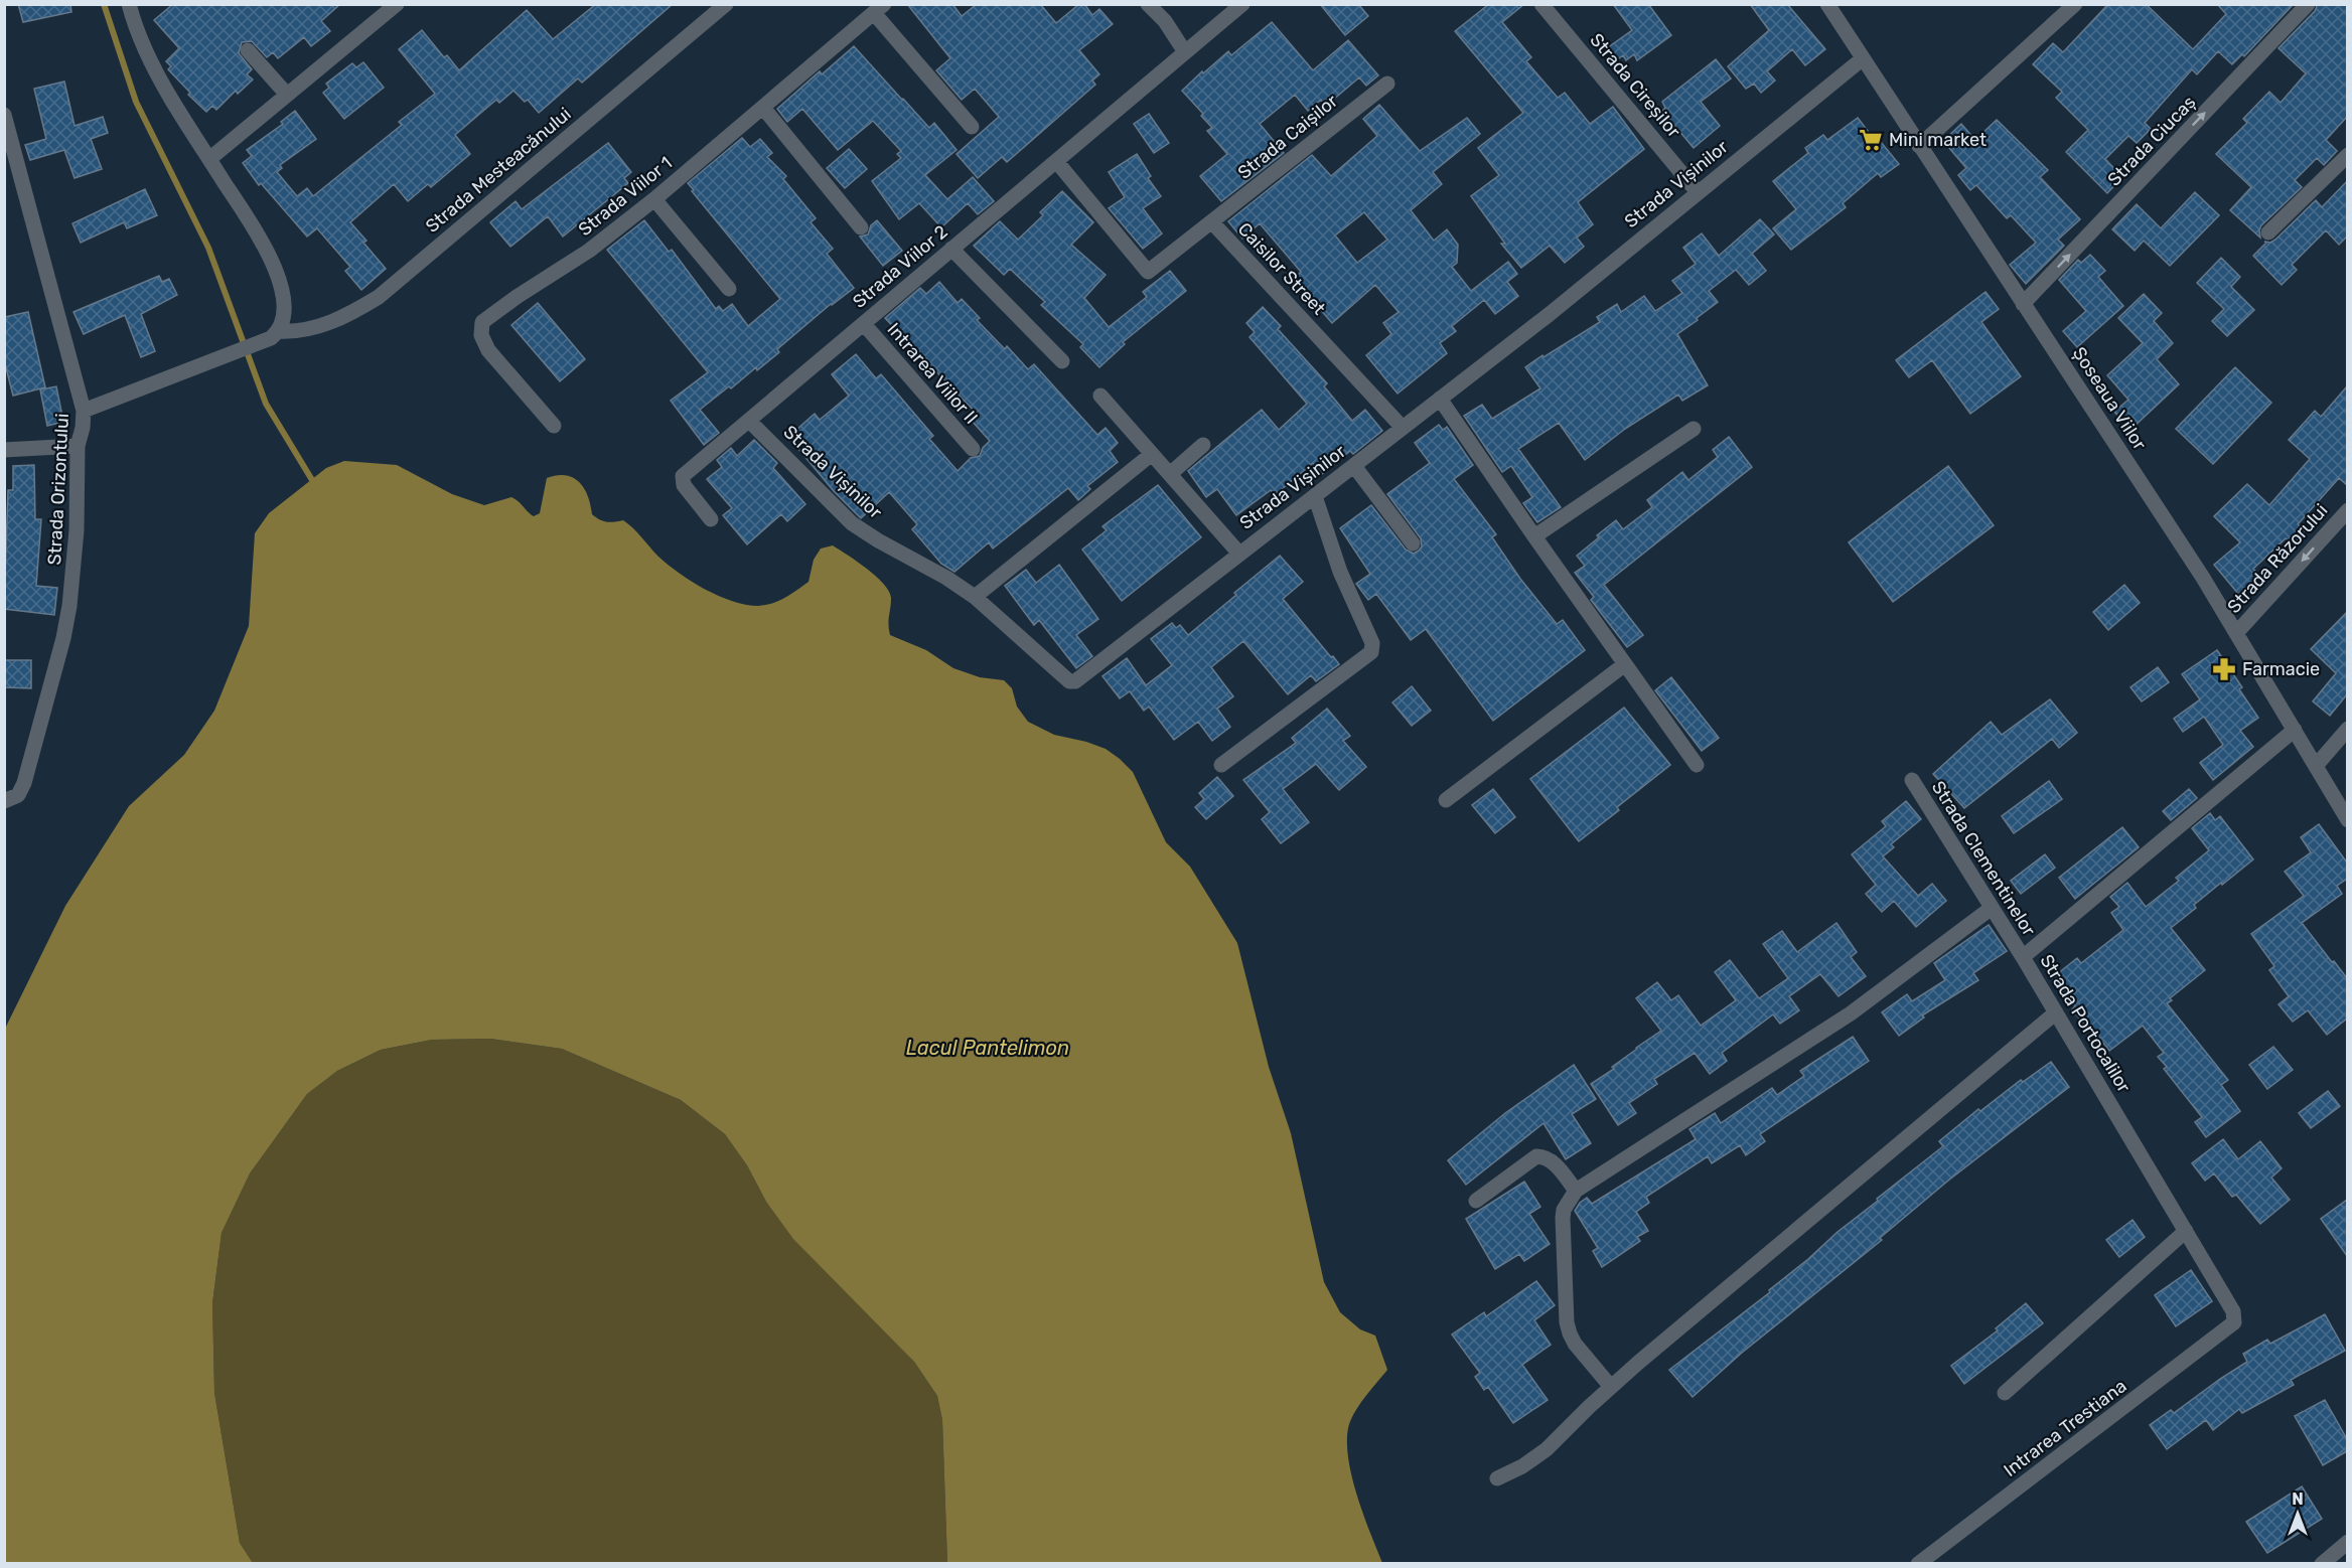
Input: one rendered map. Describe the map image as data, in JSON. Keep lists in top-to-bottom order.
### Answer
{
  "streets": {
    "street": [
      "Strada Cireșilor",
      "Strada Caișilor",
      "Strada Ciucaș",
      "Strada Mesteacănului",
      "Strada Vișinilor",
      "Strada Viilor 1",
      "Strada Viilor 2",
      "Caisilor Street",
      "Intrarea Viilor II",
      "Șoseaua Viilor",
      "Strada Orizontului",
      "Strada Răzorului",
      "Strada Clementinelor",
      "Strada Portocalilor",
      "Intrarea Trestiana"
    ]
  },
  "crossings": [
    ["Strada Cireșilor", "Strada Vișinilor"],
    ["Strada Caișilor", "Caisilor Street"],
    ["Strada Ciucaș", "Șoseaua Viilor"],
    ["Strada Mesteacănului", "Strada Orizontului"],
    ["Strada Vișinilor", "Strada Viilor 2"],
    ["Strada Vișinilor", "Caisilor Street"],
    ["Strada Vișinilor", "Șoseaua Viilor"],
    ["Strada Viilor 2", "Caisilor Street"],
    ["Strada Viilor 2", "Intrarea Viilor II"],
    ["Șoseaua Viilor", "Strada Răzorului"],
    ["Șoseaua Viilor", "Strada Portocalilor"],
    ["Strada Clementinelor", "Strada Portocalilor"],
    ["Strada Portocalilor", "Intrarea Trestiana"]
  ],
  "one_way": ["Strada Ciucaș", "Strada Răzorului"],
  "water": ["Lacul Pantelimon"],
  "places": {
    "supermarket": ["Mini market"],
    "pharmacy": ["Farmacie"]
  },
  "north": "top"
}
